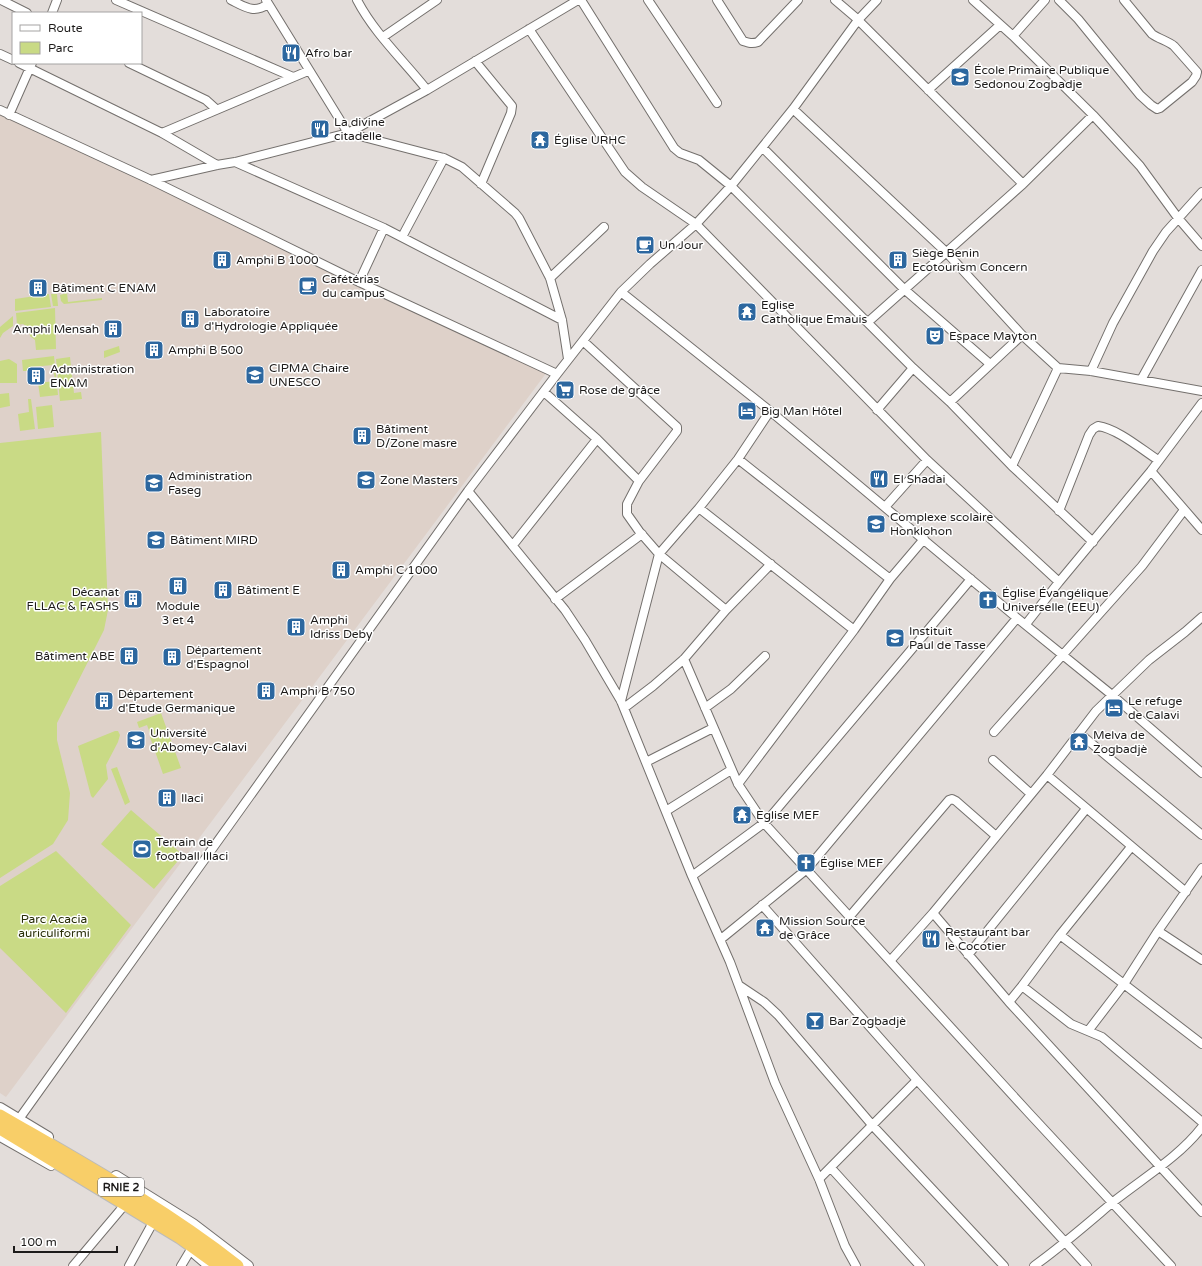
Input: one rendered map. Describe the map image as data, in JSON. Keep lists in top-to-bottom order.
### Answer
{
  "streets": {
    "highway": ["RNIE 2"]
  },
  "parks": ["Parc Acacia auriculiformi"],
  "places": {
    "restaurant": [
      "Afro bar",
      "La divine citadelle",
      "El Shadai",
      "Restaurant bar le Cocotier"
    ],
    "school or university": [
      "École Primaire Publique Sedonou Zogbadje",
      "CIPMA Chaire UNESCO",
      "Zone Masters",
      "Administration Faseg",
      "Complexe scolaire Honklohon",
      "Bâtiment MIRD",
      "Instituit Paul de Tasse",
      "Université d'Abomey-Calavi"
    ],
    "temple": [
      "Église URHC",
      "Eglise Catholique Emauis",
      "Melva de Zogbadjè",
      "Eglise MEF",
      "Mission Source de Grâce"
    ],
    "cafe": ["Un Jour", "Cafétérias du campus"],
    "building": [
      "Amphi B 1000",
      "Siège Benin Ecotourism Concern",
      "Bâtiment C ENAM",
      "Laboratoire d'Hydrologie Appliquée",
      "Amphi Mensah",
      "Amphi B 500",
      "Administration ENAM",
      "Bâtiment D/Zone masre",
      "Amphi C 1000",
      "Module 3 et 4",
      "Bâtiment E",
      "Décanat FLLAC & FASHS",
      "Amphi Idriss Deby",
      "Bâtiment ABE",
      "Département d'Espagnol",
      "Amphi B 750",
      "Département d'Etude Germanique",
      "Ilaci"
    ],
    "theatre": ["Espace Mayton"],
    "supermarket": ["Rose de grâce"],
    "hotel": ["Big Man Hôtel", "Le refuge de Calavi"],
    "church": ["Église Évangélique Universelle (EEU)", "Église MEF"],
    "sports": ["Terrain de football Illaci"],
    "bar": ["Bar Zogbadjè"]
  },
  "legend": ["Route", "Parc"],
  "scale_bar": "100 m"
}
